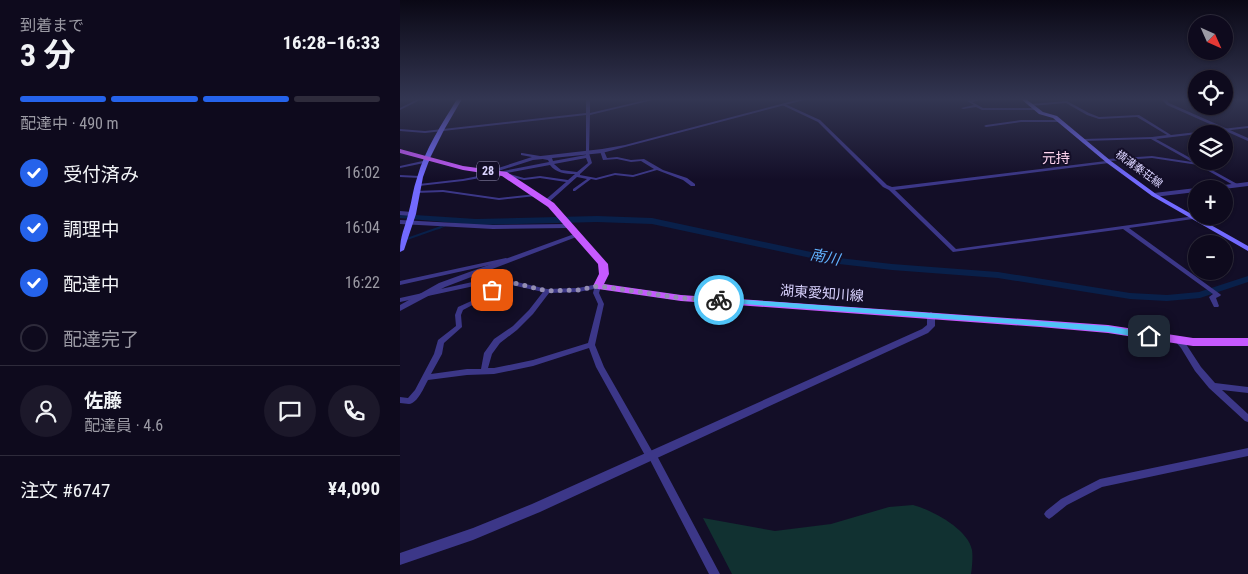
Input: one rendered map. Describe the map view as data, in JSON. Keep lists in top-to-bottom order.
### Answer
{
  "streets": {
    "main road": ["横溝秦荘線", "28", "湖東愛知川線"]
  },
  "crossings": [
    ["28", "湖東愛知川線"]
  ],
  "districts": ["元持"],
  "water": ["南川"],
  "north": "bottom right",
  "page": {
    "heading": ["3 分", "到着まで", "16:28–16:33"],
    "panel": [
      "佐藤",
      "配達員 · 4.6",
      "注文 #6747",
      "¥4,090"
    ],
    "map_buttons": ["+", "−"],
    "bar": "配達中 · 490 m",
    "list": [
      ["受付済み", "16:02"],
      ["調理中", "16:04"],
      ["配達中", "16:22"],
      "配達完了"
    ]
  }
}
